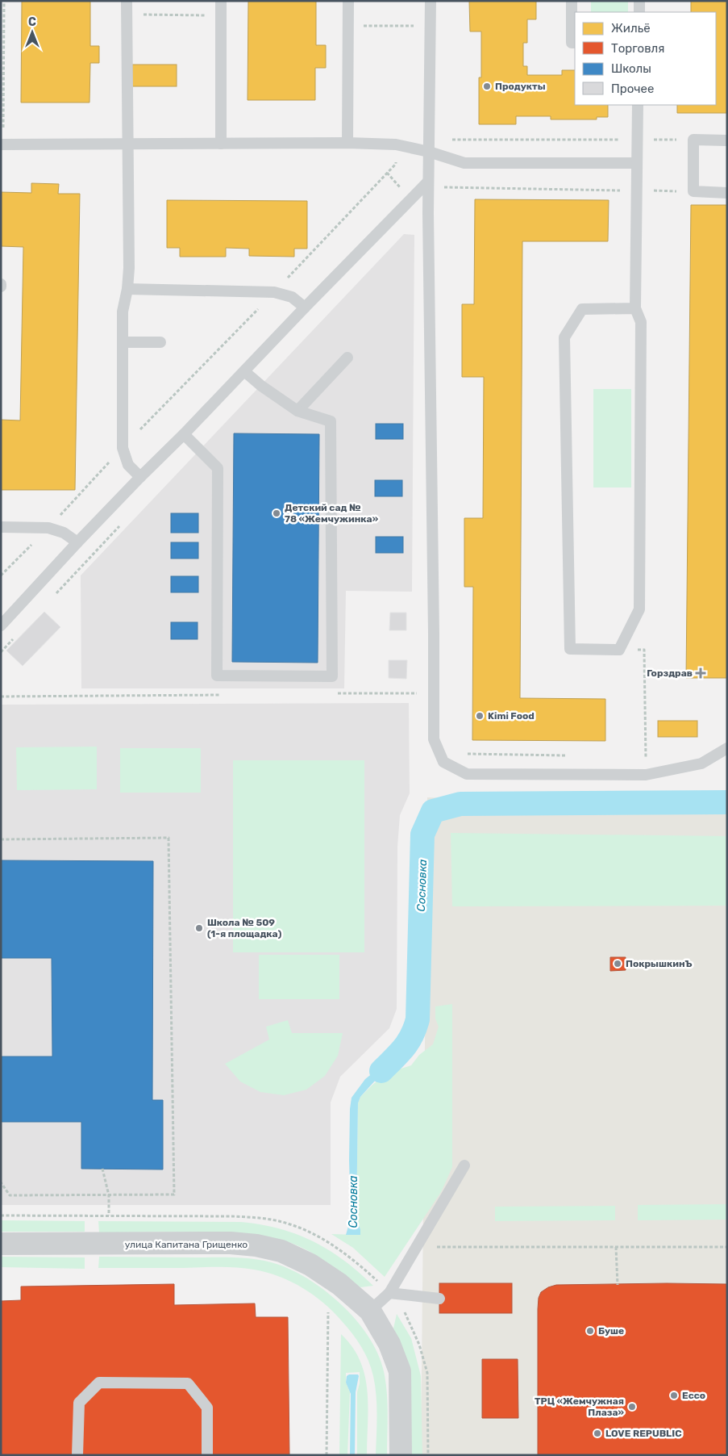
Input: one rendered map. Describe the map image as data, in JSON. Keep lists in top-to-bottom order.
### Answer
{
  "streets": {
    "street": ["улица Капитана Грищенко"]
  },
  "water": ["Сосновка"],
  "places": {
    "other": [
      "Продукты",
      "Детский сад № 78 «Жемчужинка»",
      "Kimi Food",
      "Школа № 509 (1-я площадка)",
      "ПокрышкинЪ",
      "Буше",
      "Ecco",
      "ТРЦ «Жемчужная Плаза»",
      "LOVE REPUBLIC"
    ],
    "health": ["Горздрав"]
  },
  "legend": [
    "Жильё",
    "Торговля",
    "Школы",
    "Прочее"
  ],
  "north": "top"
}
